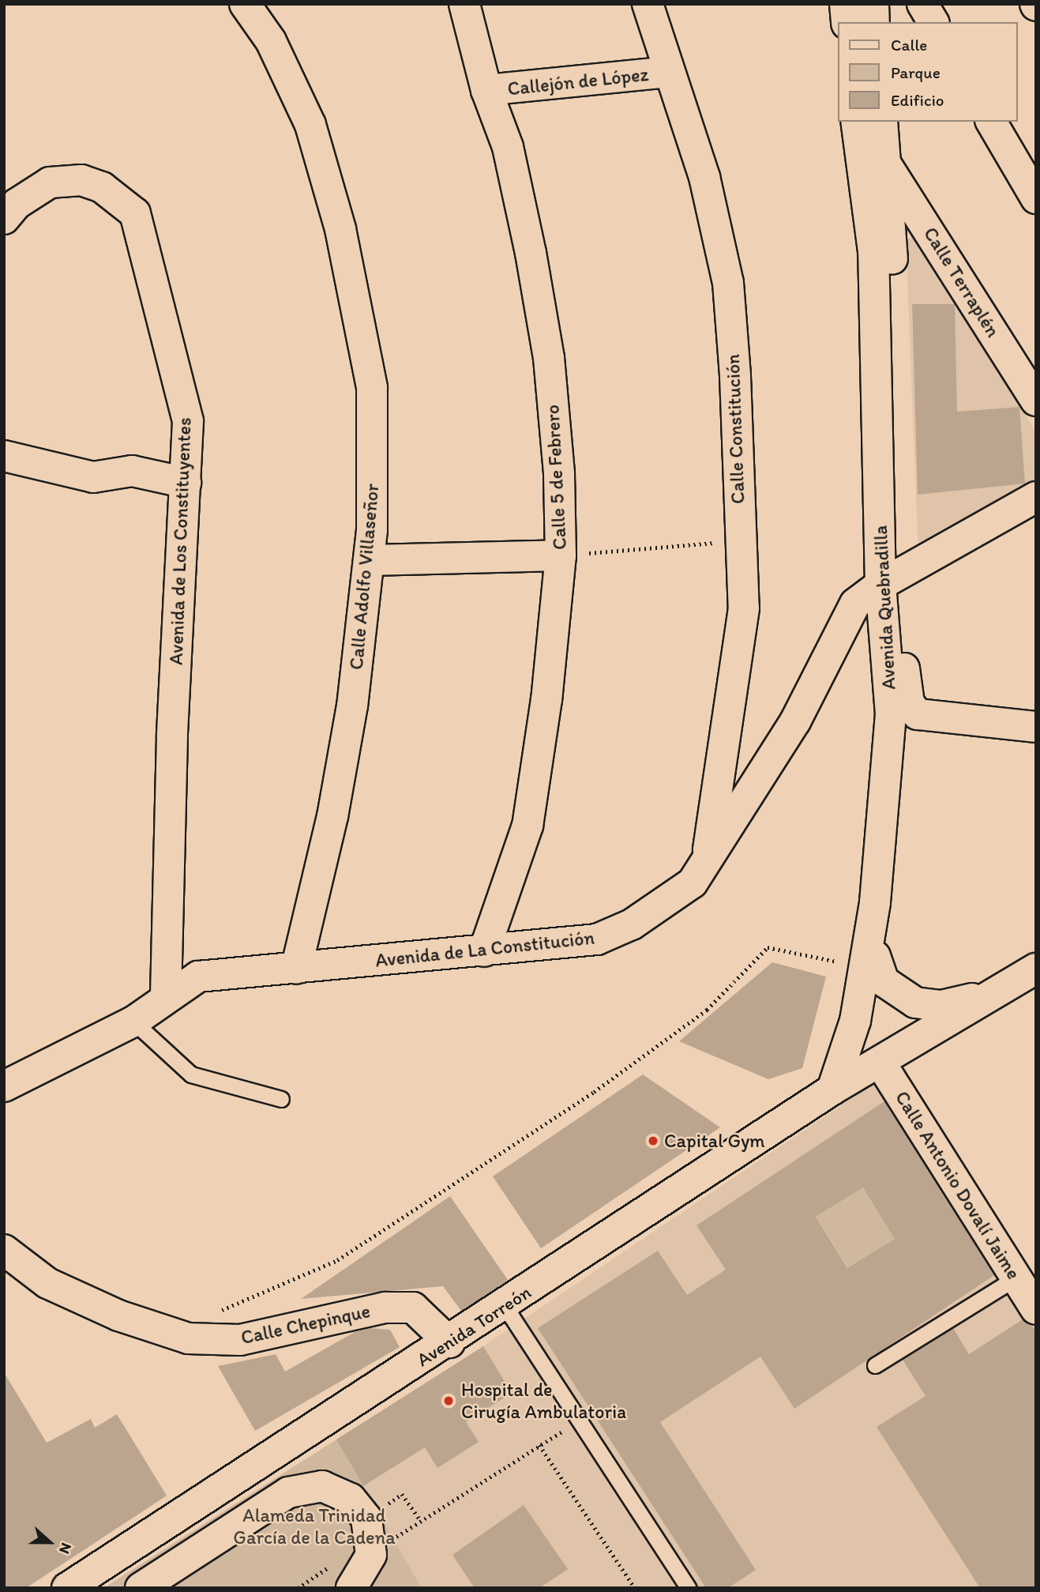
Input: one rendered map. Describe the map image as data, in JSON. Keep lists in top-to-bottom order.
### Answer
{
  "streets": {
    "street": [
      "Callejón de López",
      "Calle Terraplén",
      "Calle Constitución",
      "Calle 5 de Febrero",
      "Avenida de Los Constituyentes",
      "Calle Adolfo Villaseñor",
      "Avenida Quebradilla",
      "Avenida de La Constitución",
      "Calle Antonio Dovalí Jaime",
      "Calle Chepinque",
      "Avenida Torreón"
    ]
  },
  "crossings": [
    ["Callejón de López", "Calle Constitución"],
    ["Callejón de López", "Calle 5 de Febrero"],
    ["Calle Terraplén", "Avenida Quebradilla"],
    ["Calle Constitución", "Avenida de La Constitución"],
    ["Calle 5 de Febrero", "Avenida de La Constitución"],
    ["Avenida de Los Constituyentes", "Avenida de La Constitución"],
    ["Calle Adolfo Villaseñor", "Avenida de La Constitución"],
    ["Avenida Quebradilla", "Avenida de La Constitución"],
    ["Avenida Quebradilla", "Calle Antonio Dovalí Jaime"],
    ["Avenida Quebradilla", "Avenida Torreón"],
    ["Calle Antonio Dovalí Jaime", "Avenida Torreón"],
    ["Calle Chepinque", "Avenida Torreón"]
  ],
  "parks": ["Alameda Trinidad García de la Cadena"],
  "places": ["Capital Gym", "Hospital de Cirugía Ambulatoria"],
  "legend": ["Calle", "Parque", "Edificio"],
  "north": "right"
}
